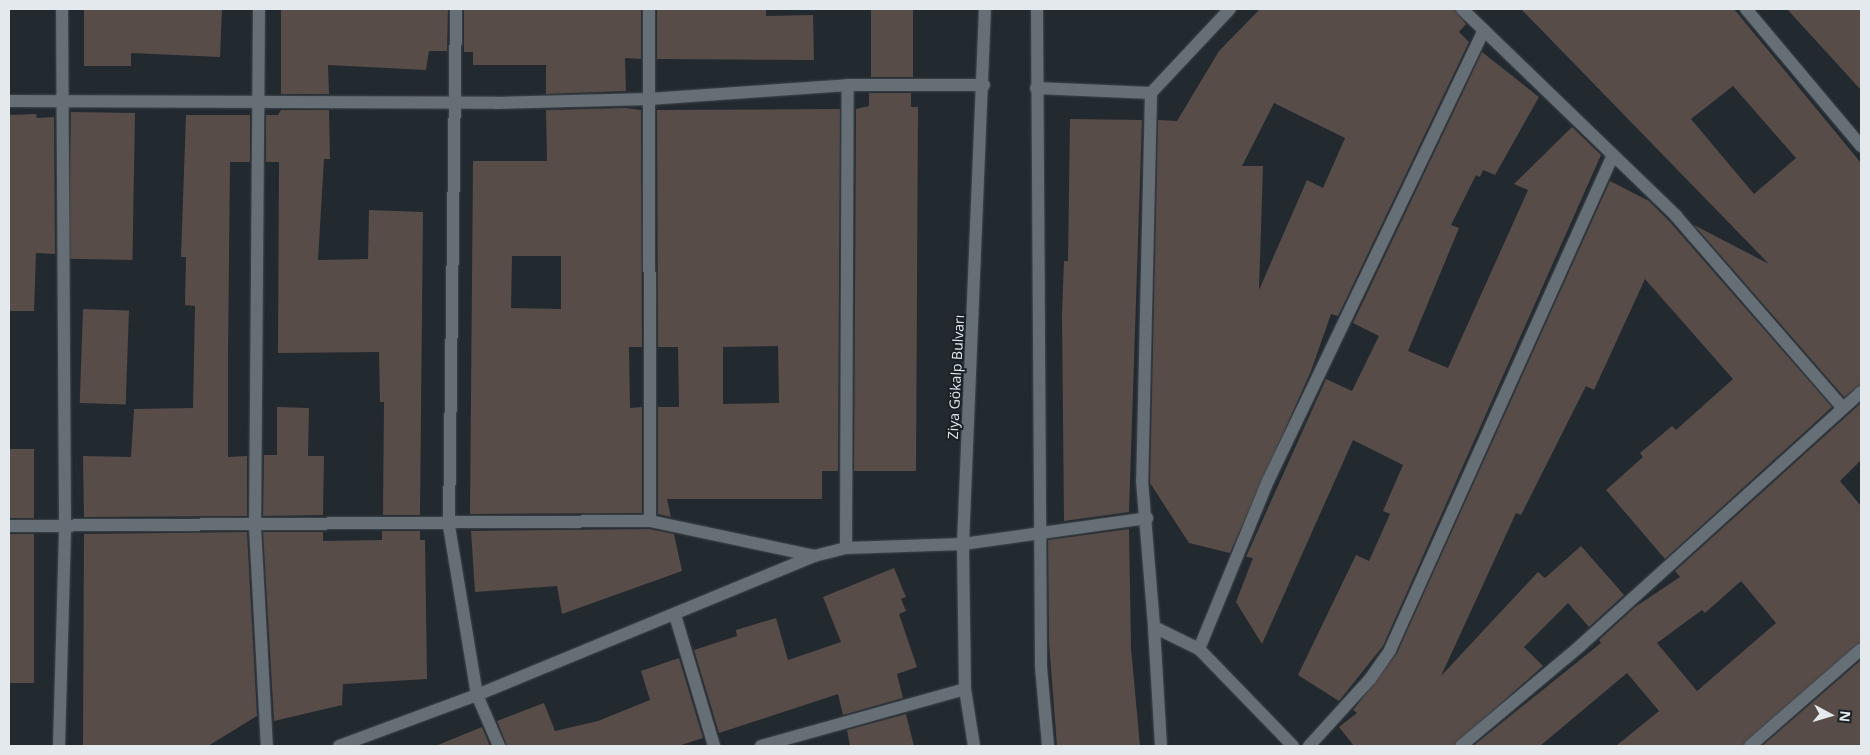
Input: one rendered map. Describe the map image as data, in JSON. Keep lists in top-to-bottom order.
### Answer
{
  "streets": {
    "street": ["Ziya Gökalp Bulvarı"]
  },
  "north": "right"
}
